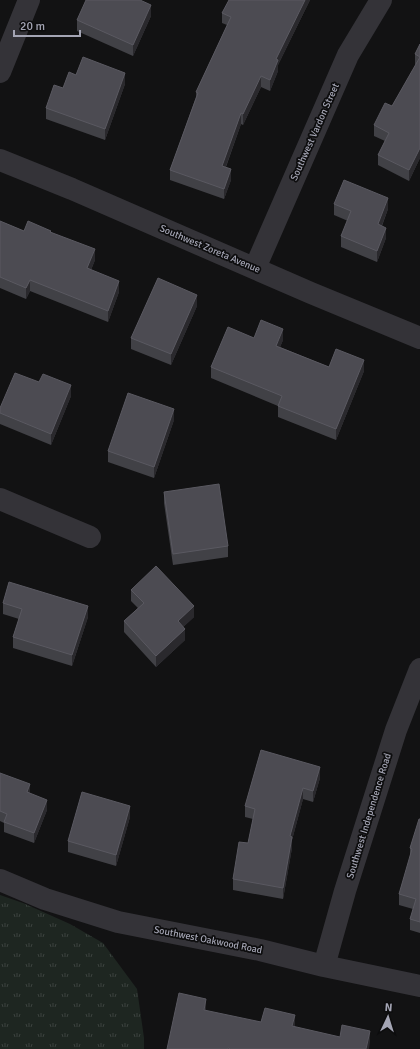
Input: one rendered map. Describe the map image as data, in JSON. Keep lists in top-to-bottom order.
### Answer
{
  "streets": {
    "street": [
      "Southwest Vardon Street",
      "Southwest Zoreta Avenue",
      "Southwest Independence Road",
      "Southwest Oakwood Road"
    ]
  },
  "crossings": [
    ["Southwest Vardon Street", "Southwest Zoreta Avenue"],
    ["Southwest Independence Road", "Southwest Oakwood Road"]
  ],
  "scale_bar": "20 m",
  "north": "top"
}
